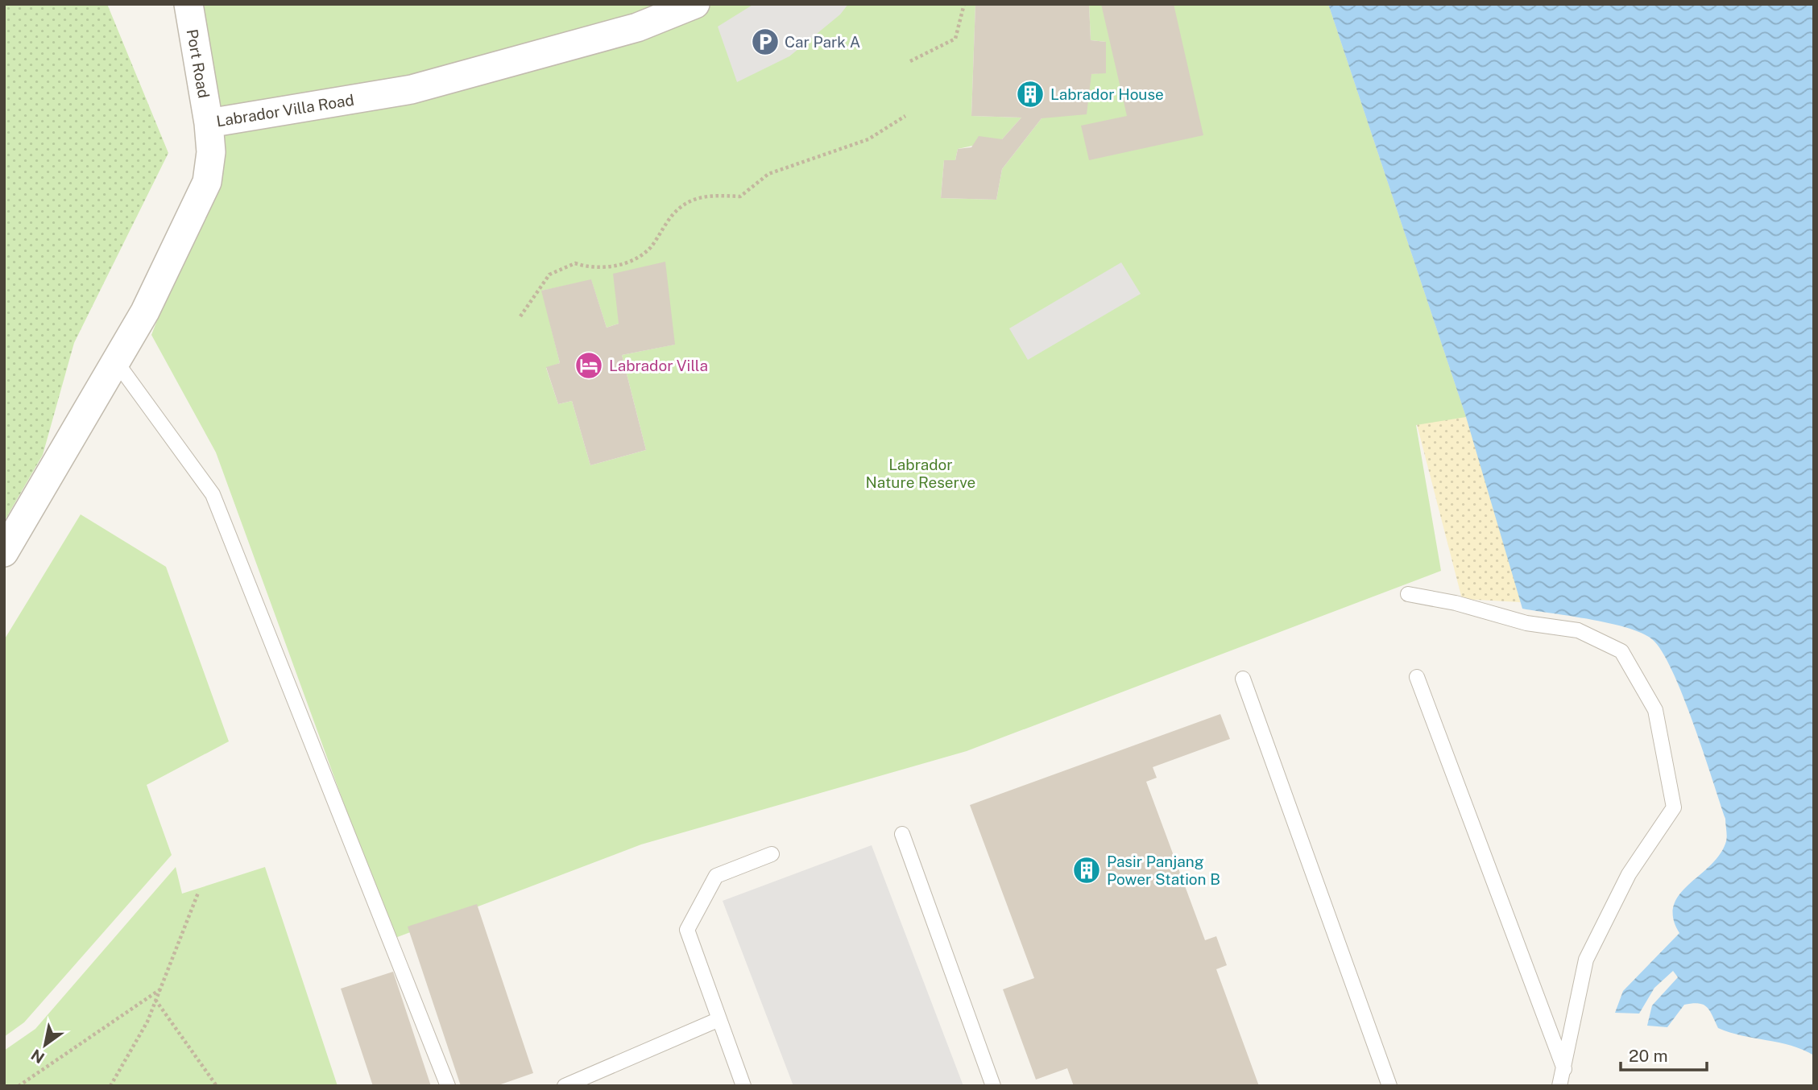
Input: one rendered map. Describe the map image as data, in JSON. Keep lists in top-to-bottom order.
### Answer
{
  "streets": {
    "street": ["Port Road", "Labrador Villa Road"]
  },
  "crossings": [
    ["Port Road", "Labrador Villa Road"]
  ],
  "parks": ["Labrador Nature Reserve"],
  "places": {
    "parking": ["Car Park A"],
    "building": ["Labrador House", "Pasir Panjang Power Station B"],
    "hotel": ["Labrador Villa"]
  },
  "scale_bar": "20 m",
  "north": "bottom left"
}
